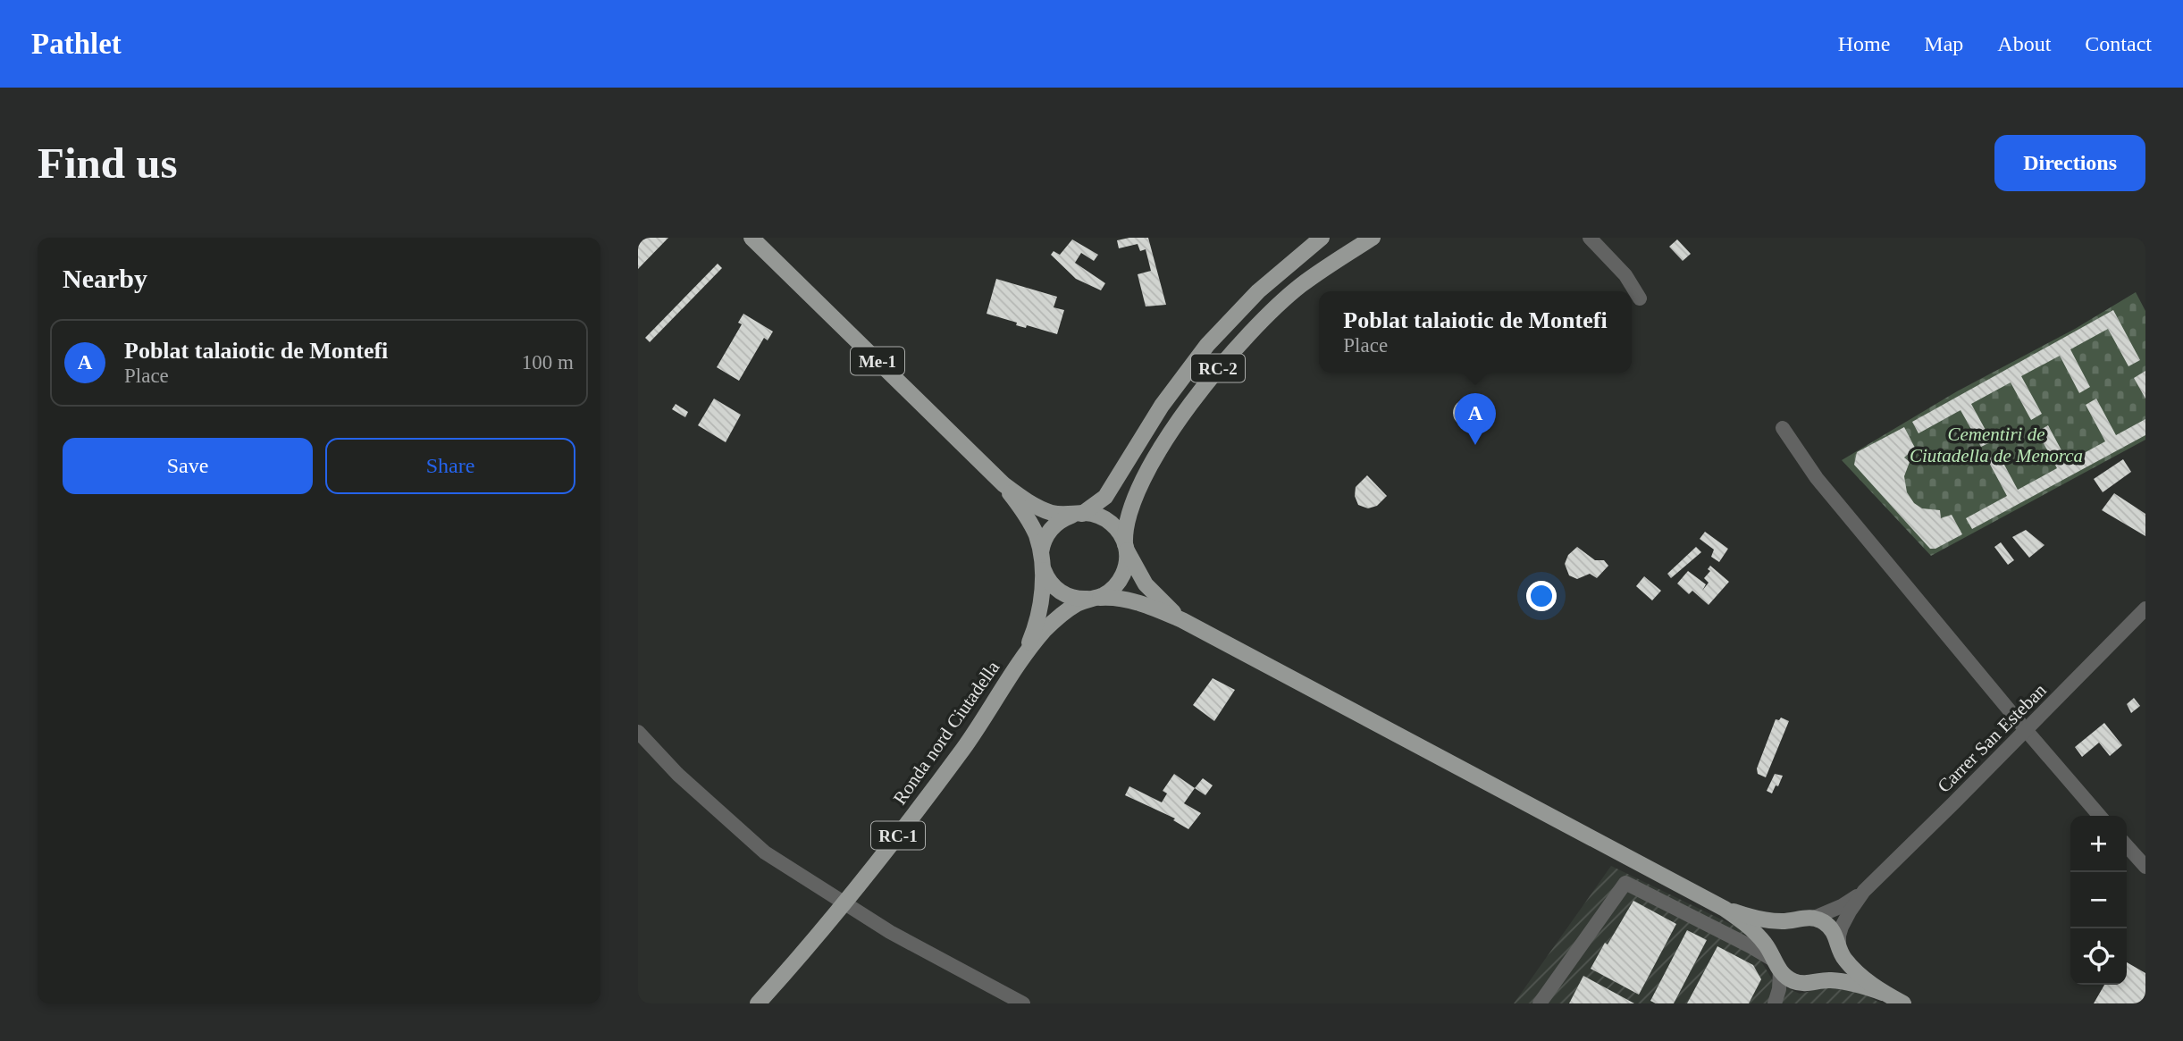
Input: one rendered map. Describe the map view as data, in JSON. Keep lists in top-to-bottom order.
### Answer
{
  "streets": {
    "main road": [
      "Me-1",
      "RC-2",
      "Ronda nord Ciutadella",
      "RC-1"
    ],
    "street": ["Carrer San Esteban"]
  },
  "crossings": [
    ["Me-1", "RC-2"],
    ["Me-1", "Carrer San Esteban"],
    ["Me-1", "RC-1"],
    ["RC-2", "RC-1"],
    ["Ronda nord Ciutadella", "RC-1"]
  ],
  "parks": ["Cementiri de Ciutadella de Menorca"],
  "page": {
    "header": "Pathlet",
    "nav": [
      "Home",
      "Map",
      "About",
      "Contact"
    ],
    "buttons": [
      "Directions",
      ["Save", "Share"]
    ],
    "title": "Find us",
    "heading": "Nearby",
    "popup": ["Poblat talaiotic de Montefi", "Place"],
    "list": [
      {
        "mark": "A",
        "name": "Poblat talaiotic de Montefi",
        "note": "Place",
        "value": "100 m"
      }
    ],
    "pins": "A",
    "map_buttons": ["+", "−"]
  }
}
